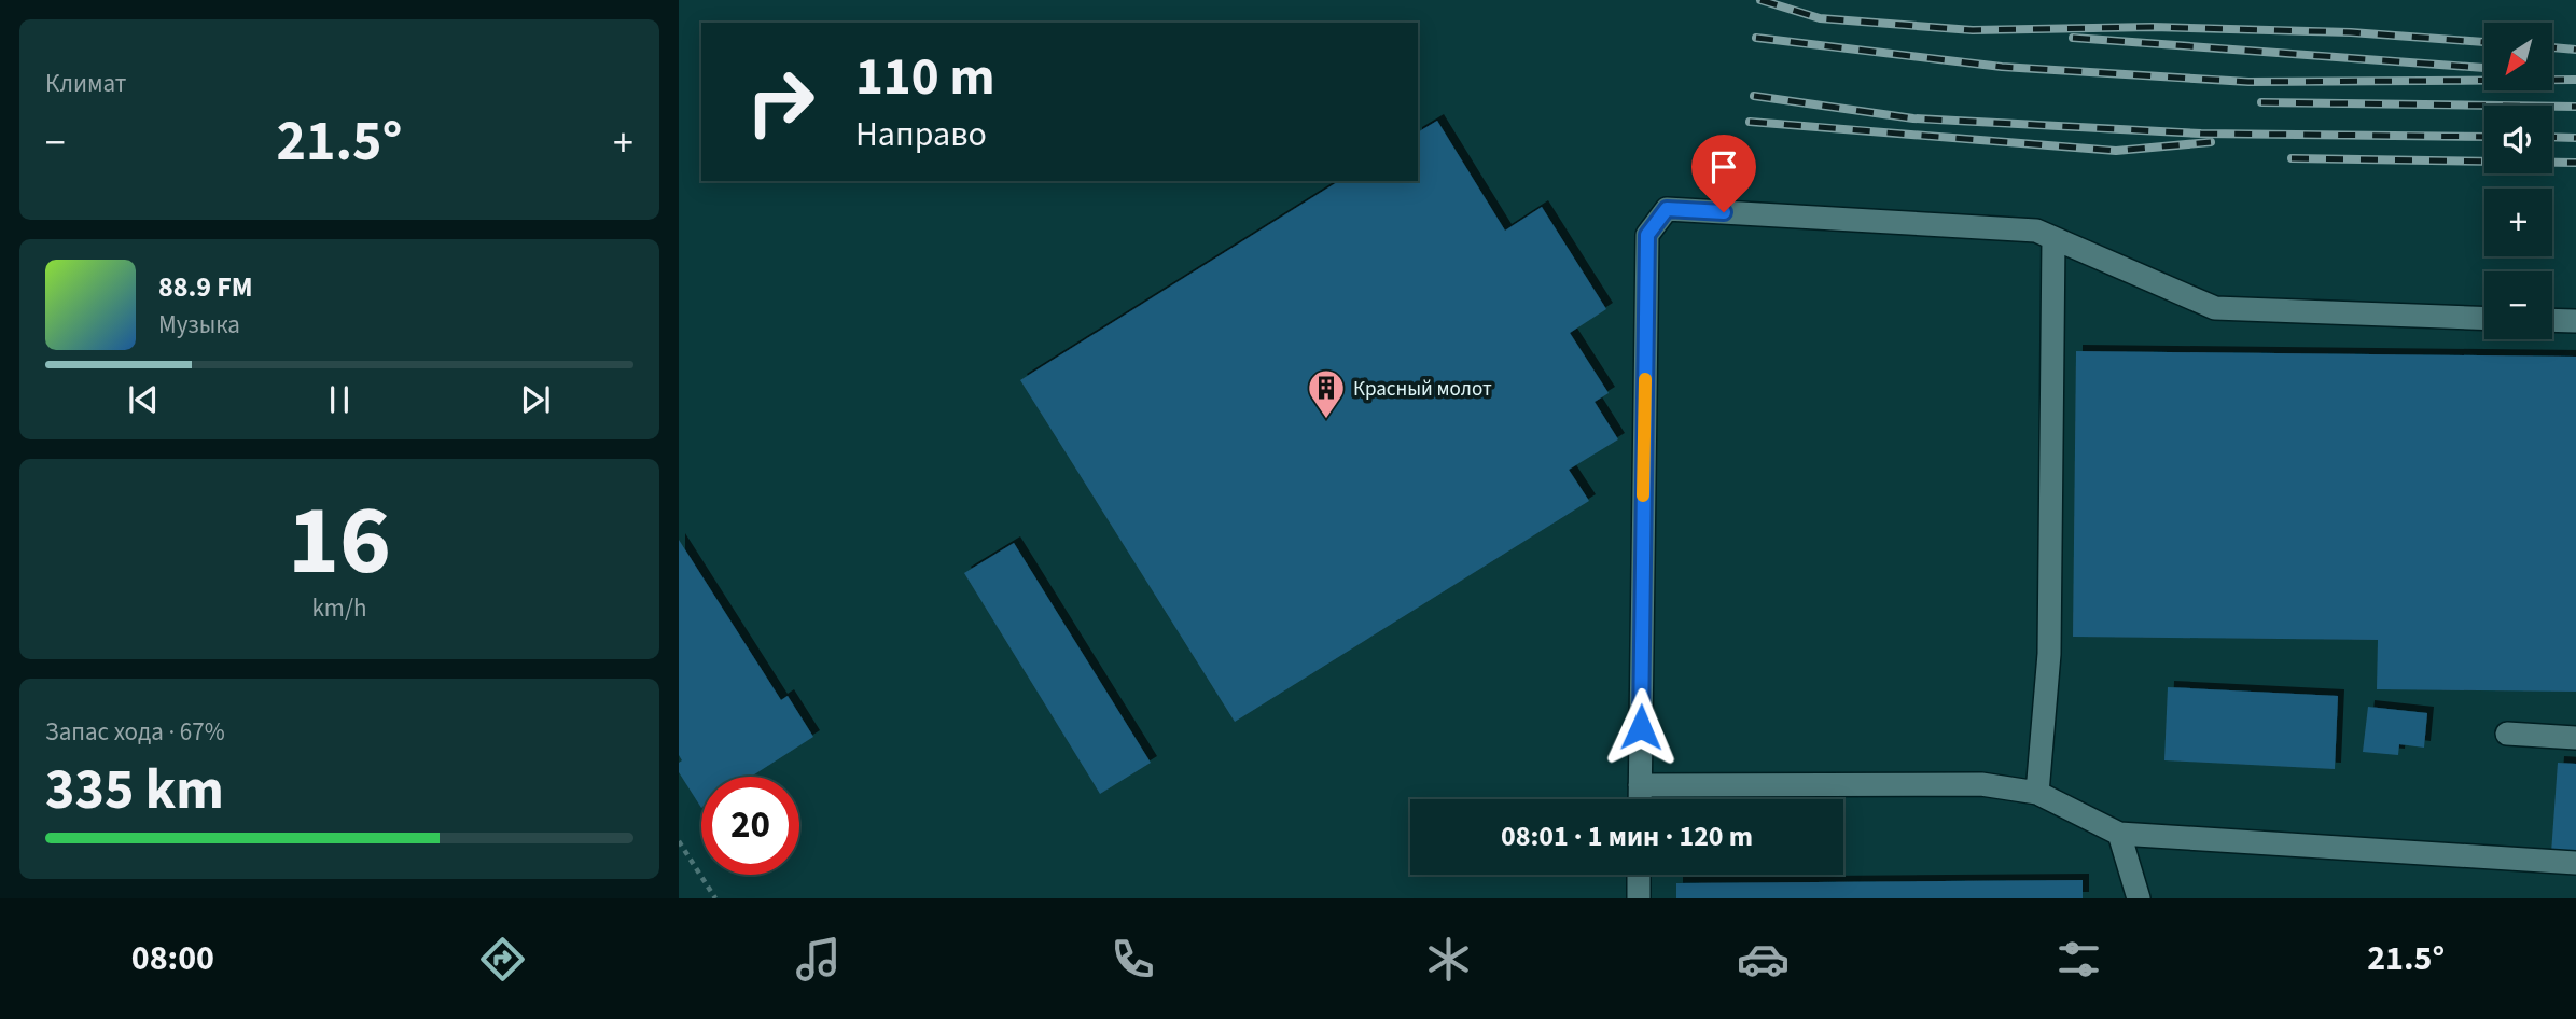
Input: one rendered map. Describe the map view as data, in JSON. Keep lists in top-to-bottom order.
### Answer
{
  "places": {
    "building": ["Красный молот"]
  },
  "north": "bottom left",
  "page": {
    "tile": [
      "Климат",
      ["16", "km/h"],
      ["Запас хода · 67%", "335 km"]
    ],
    "map_buttons": ["+", "−"],
    "turn": ["110 m", "Направо"],
    "heat": ["−", "21.5°", "+"],
    "song": ["88.9 FM", "Музыка"],
    "limit": "20",
    "trip": "08:01 · 1 мин · 120 m",
    "tabs": ["08:00", "21.5°"]
  }
}
